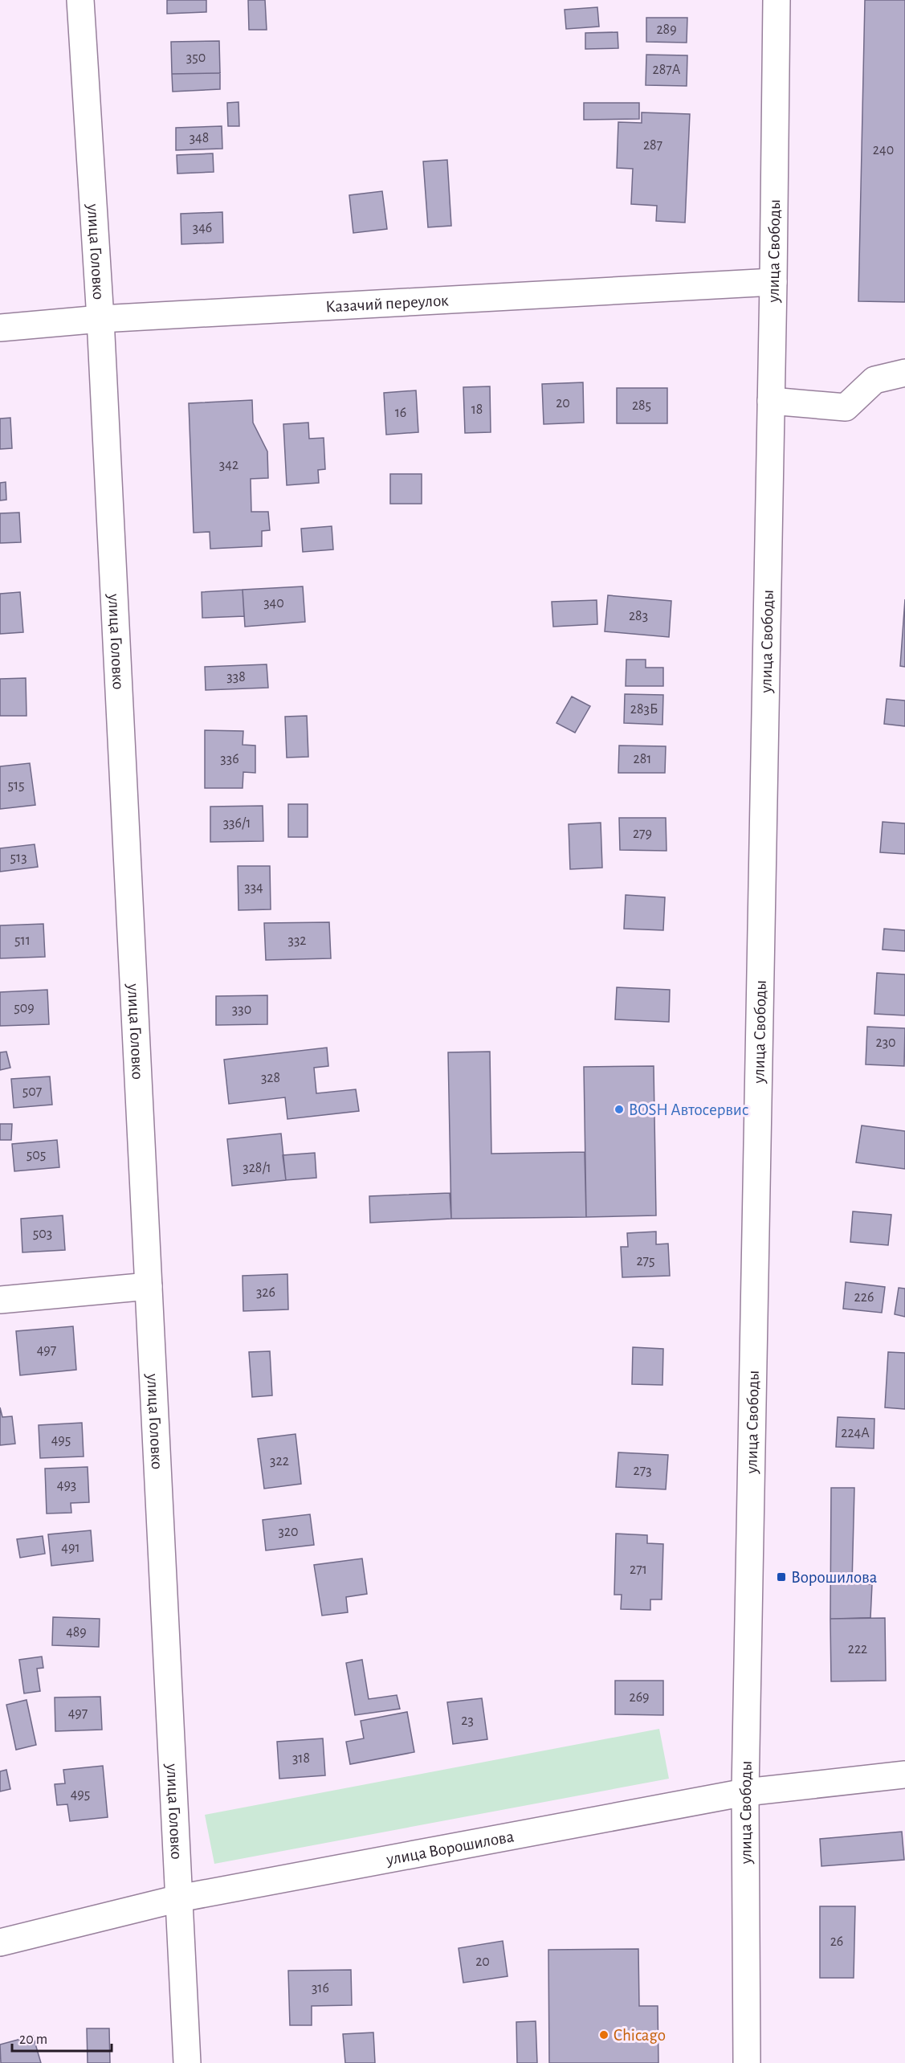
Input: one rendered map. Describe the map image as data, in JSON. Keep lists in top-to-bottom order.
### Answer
{
  "streets": {
    "street": [
      "улица Свободы",
      "улица Головко",
      "Казачий переулок",
      "улица Ворошилова"
    ]
  },
  "crossings": [
    ["улица Свободы", "Казачий переулок"],
    ["улица Свободы", "улица Ворошилова"],
    ["улица Головко", "Казачий переулок"],
    ["улица Головко", "улица Ворошилова"]
  ],
  "places": {
    "other": ["BOSH Автосервис", "Chicago"],
    "transit": ["Ворошилова"]
  },
  "house_numbers": [
    "289",
    "350",
    "287А",
    "348",
    "287",
    "240",
    "346",
    "20",
    "285",
    "18",
    "16",
    "342",
    "340",
    "283",
    "338",
    "283Б",
    "336",
    "281",
    "515",
    "336/1",
    "279",
    "513",
    "334",
    "511",
    "332",
    "509",
    "330",
    "230",
    "328",
    "507",
    "505",
    "328/1",
    "503",
    "275",
    "326",
    "226",
    "497",
    "224А",
    "495",
    "322",
    "273",
    "493",
    "320",
    "491",
    "271",
    "489",
    "222",
    "269",
    "497",
    "23",
    "318",
    "495",
    "26",
    "20",
    "316"
  ],
  "scale_bar": "20 m"
}
